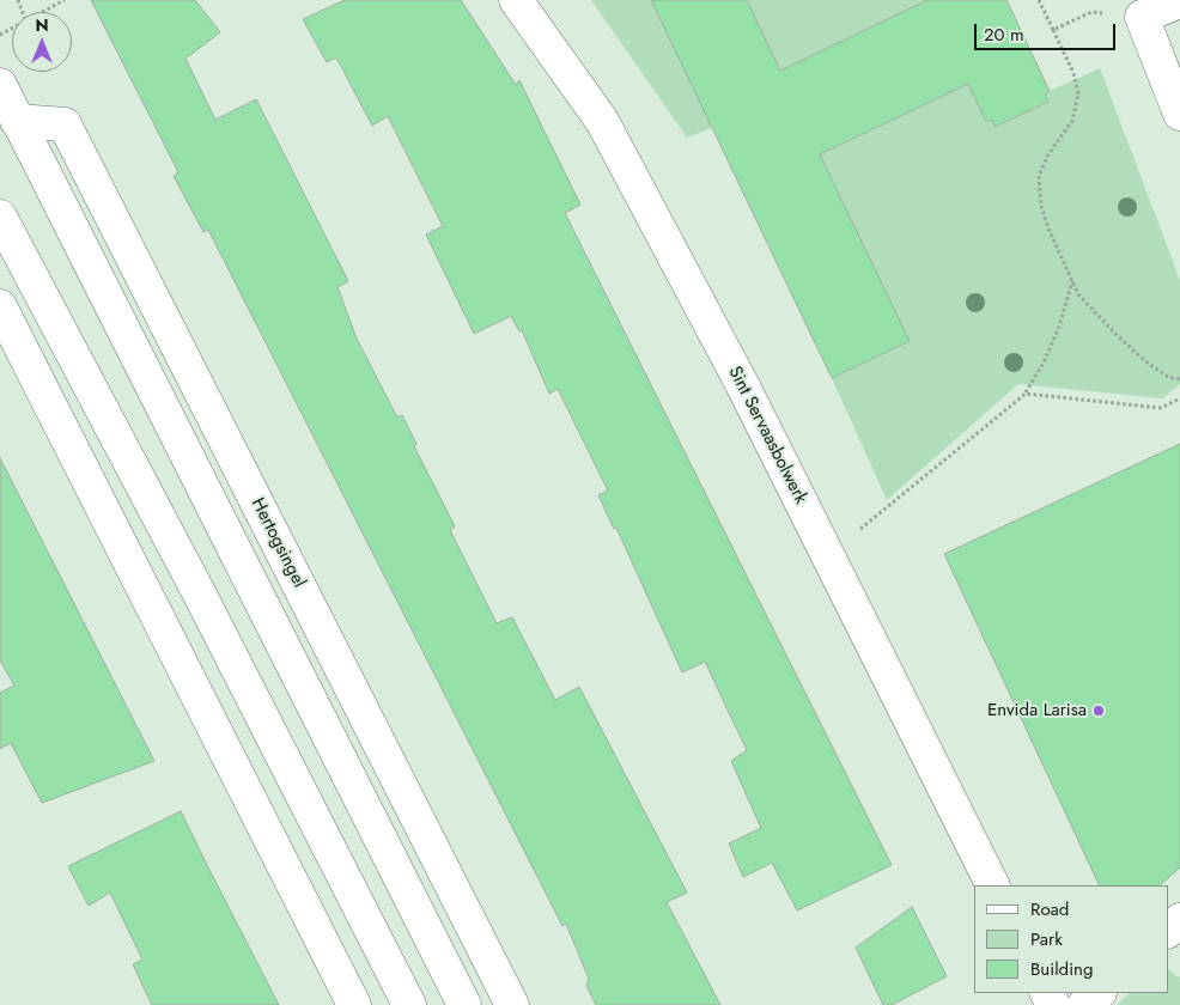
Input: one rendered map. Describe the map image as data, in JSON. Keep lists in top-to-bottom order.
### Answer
{
  "streets": {
    "street": ["Sint Servaasbolwerk", "Hertogsingel"]
  },
  "places": ["Envida Larisa"],
  "legend": ["Road", "Park", "Building"],
  "scale_bar": "20 m",
  "north": "top"
}
